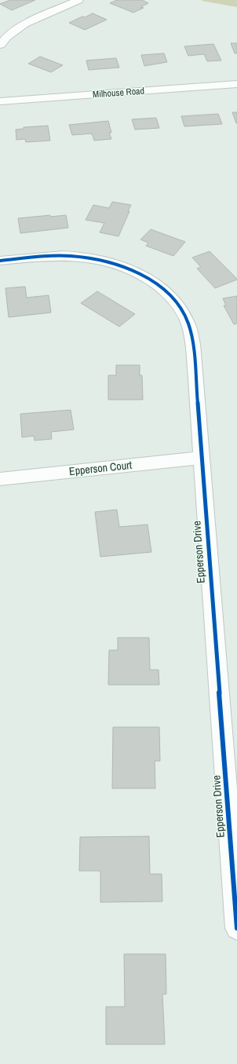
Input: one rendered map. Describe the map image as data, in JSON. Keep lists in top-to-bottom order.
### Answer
{
  "streets": {
    "street": ["Milhouse Road", "Epperson Court", "Epperson Drive"]
  },
  "crossings": [
    ["Epperson Court", "Epperson Drive"]
  ]
}
